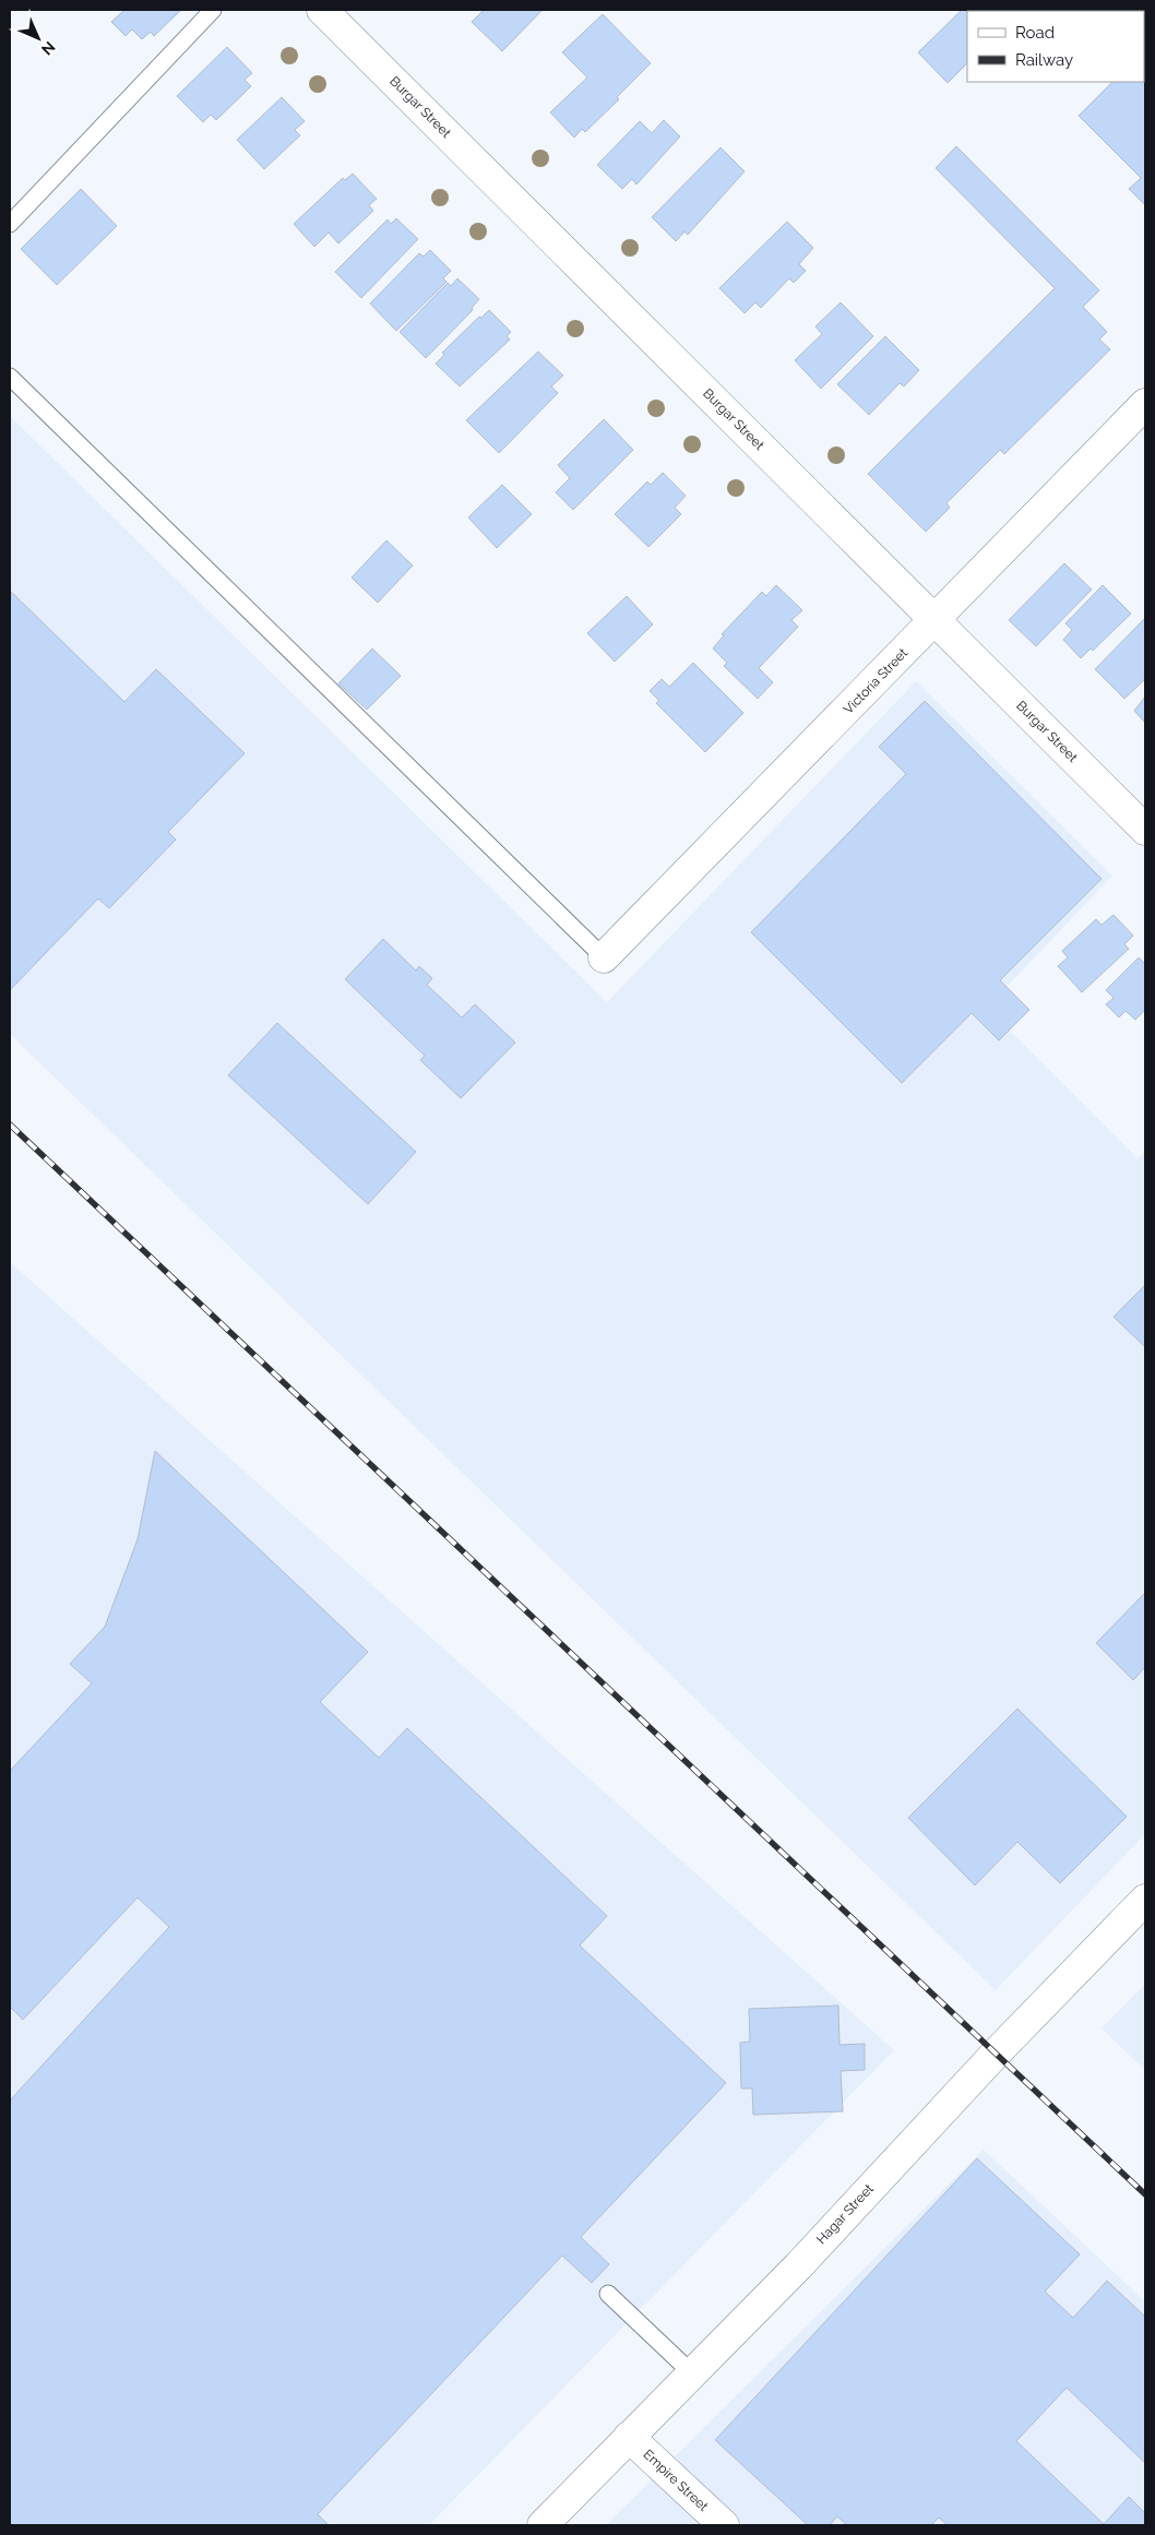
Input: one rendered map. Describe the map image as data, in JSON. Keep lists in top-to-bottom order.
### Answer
{
  "streets": {
    "street": [
      "Burgar Street",
      "Victoria Street",
      "Hagar Street",
      "Empire Street"
    ]
  },
  "crossings": [
    ["Burgar Street", "Victoria Street"],
    ["Hagar Street", "Empire Street"]
  ],
  "legend": ["Road", "Railway"],
  "north": "bottom right"
}
